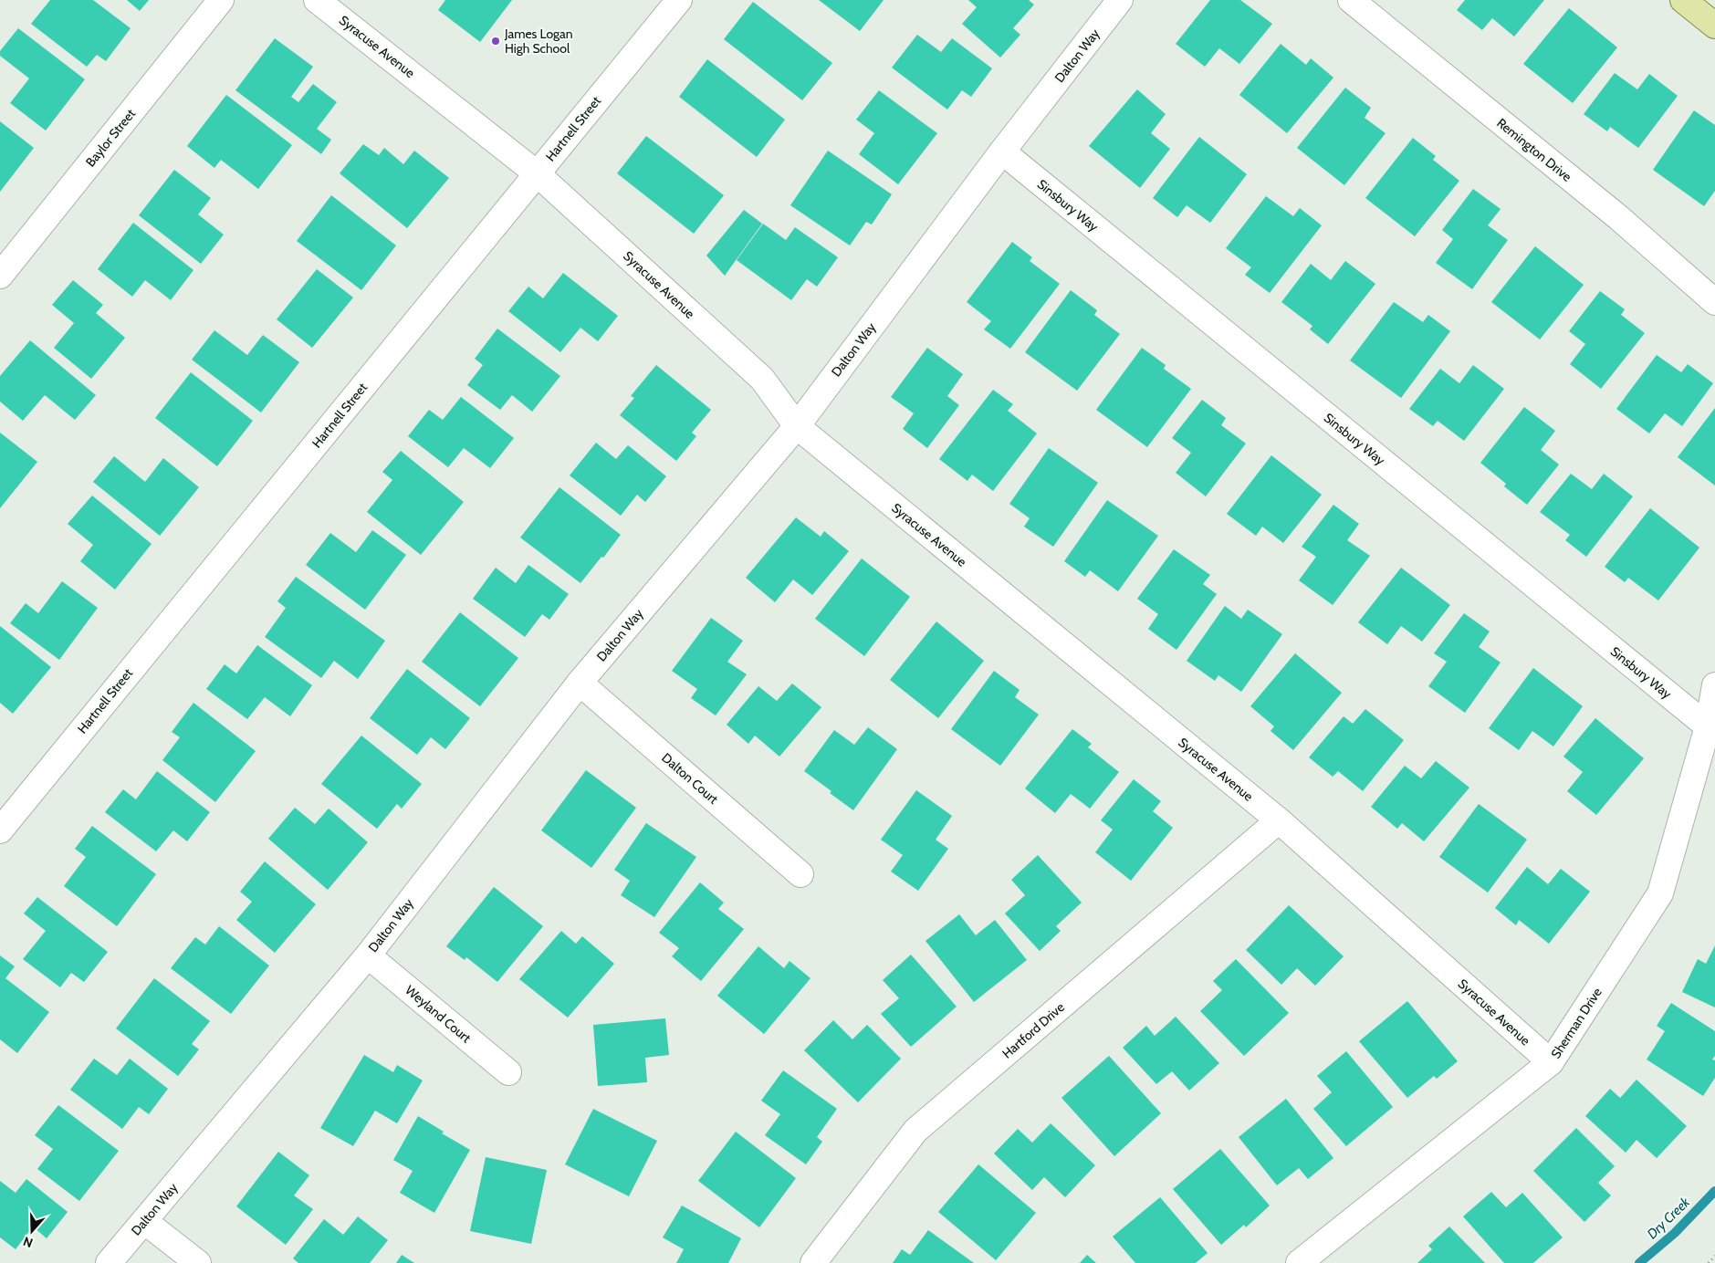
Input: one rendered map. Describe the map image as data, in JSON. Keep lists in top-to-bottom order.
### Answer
{
  "streets": {
    "street": [
      "Syracuse Avenue",
      "Dalton Way",
      "Hartnell Street",
      "Baylor Street",
      "Remington Drive",
      "Sinsbury Way",
      "Dalton Court",
      "Weyland Court",
      "Sherman Drive",
      "Hartford Drive"
    ]
  },
  "crossings": [
    ["Syracuse Avenue", "Dalton Way"],
    ["Syracuse Avenue", "Hartnell Street"],
    ["Syracuse Avenue", "Sherman Drive"],
    ["Syracuse Avenue", "Hartford Drive"],
    ["Dalton Way", "Sinsbury Way"],
    ["Dalton Way", "Dalton Court"],
    ["Dalton Way", "Weyland Court"],
    ["Sinsbury Way", "Sherman Drive"]
  ],
  "water": ["Dry Creek"],
  "places": ["James Logan High School"],
  "north": "bottom"
}
